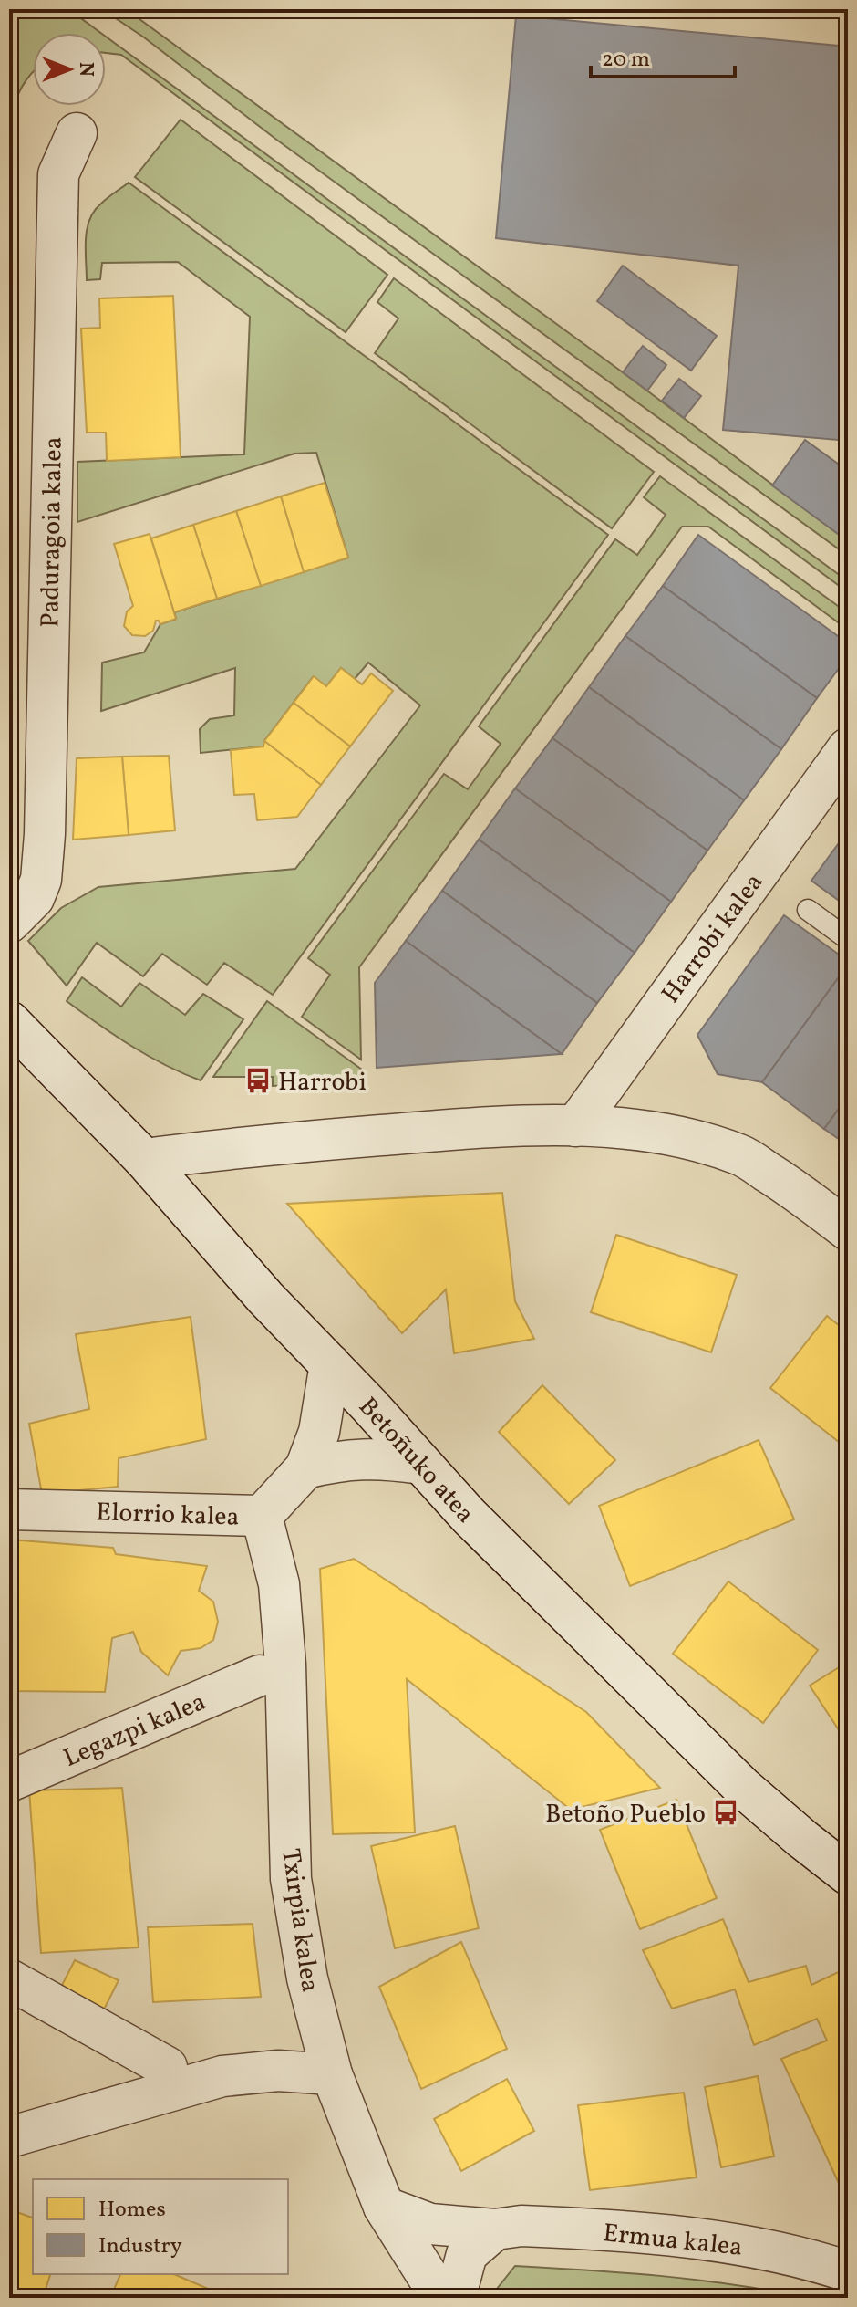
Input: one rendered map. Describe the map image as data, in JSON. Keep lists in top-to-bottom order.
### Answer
{
  "streets": {
    "street": [
      "Paduragoia kalea",
      "Harrobi kalea",
      "Betoñuko atea",
      "Elorrio kalea",
      "Legazpi kalea",
      "Txirpia kalea",
      "Ermua kalea"
    ]
  },
  "crossings": [
    ["Betoñuko atea", "Elorrio kalea"],
    ["Elorrio kalea", "Txirpia kalea"],
    ["Txirpia kalea", "Ermua kalea"]
  ],
  "places": {
    "bus stop": ["Harrobi", "Betoño Pueblo"]
  },
  "legend": ["Homes", "Industry"],
  "scale_bar": "20 m",
  "north": "right"
}
